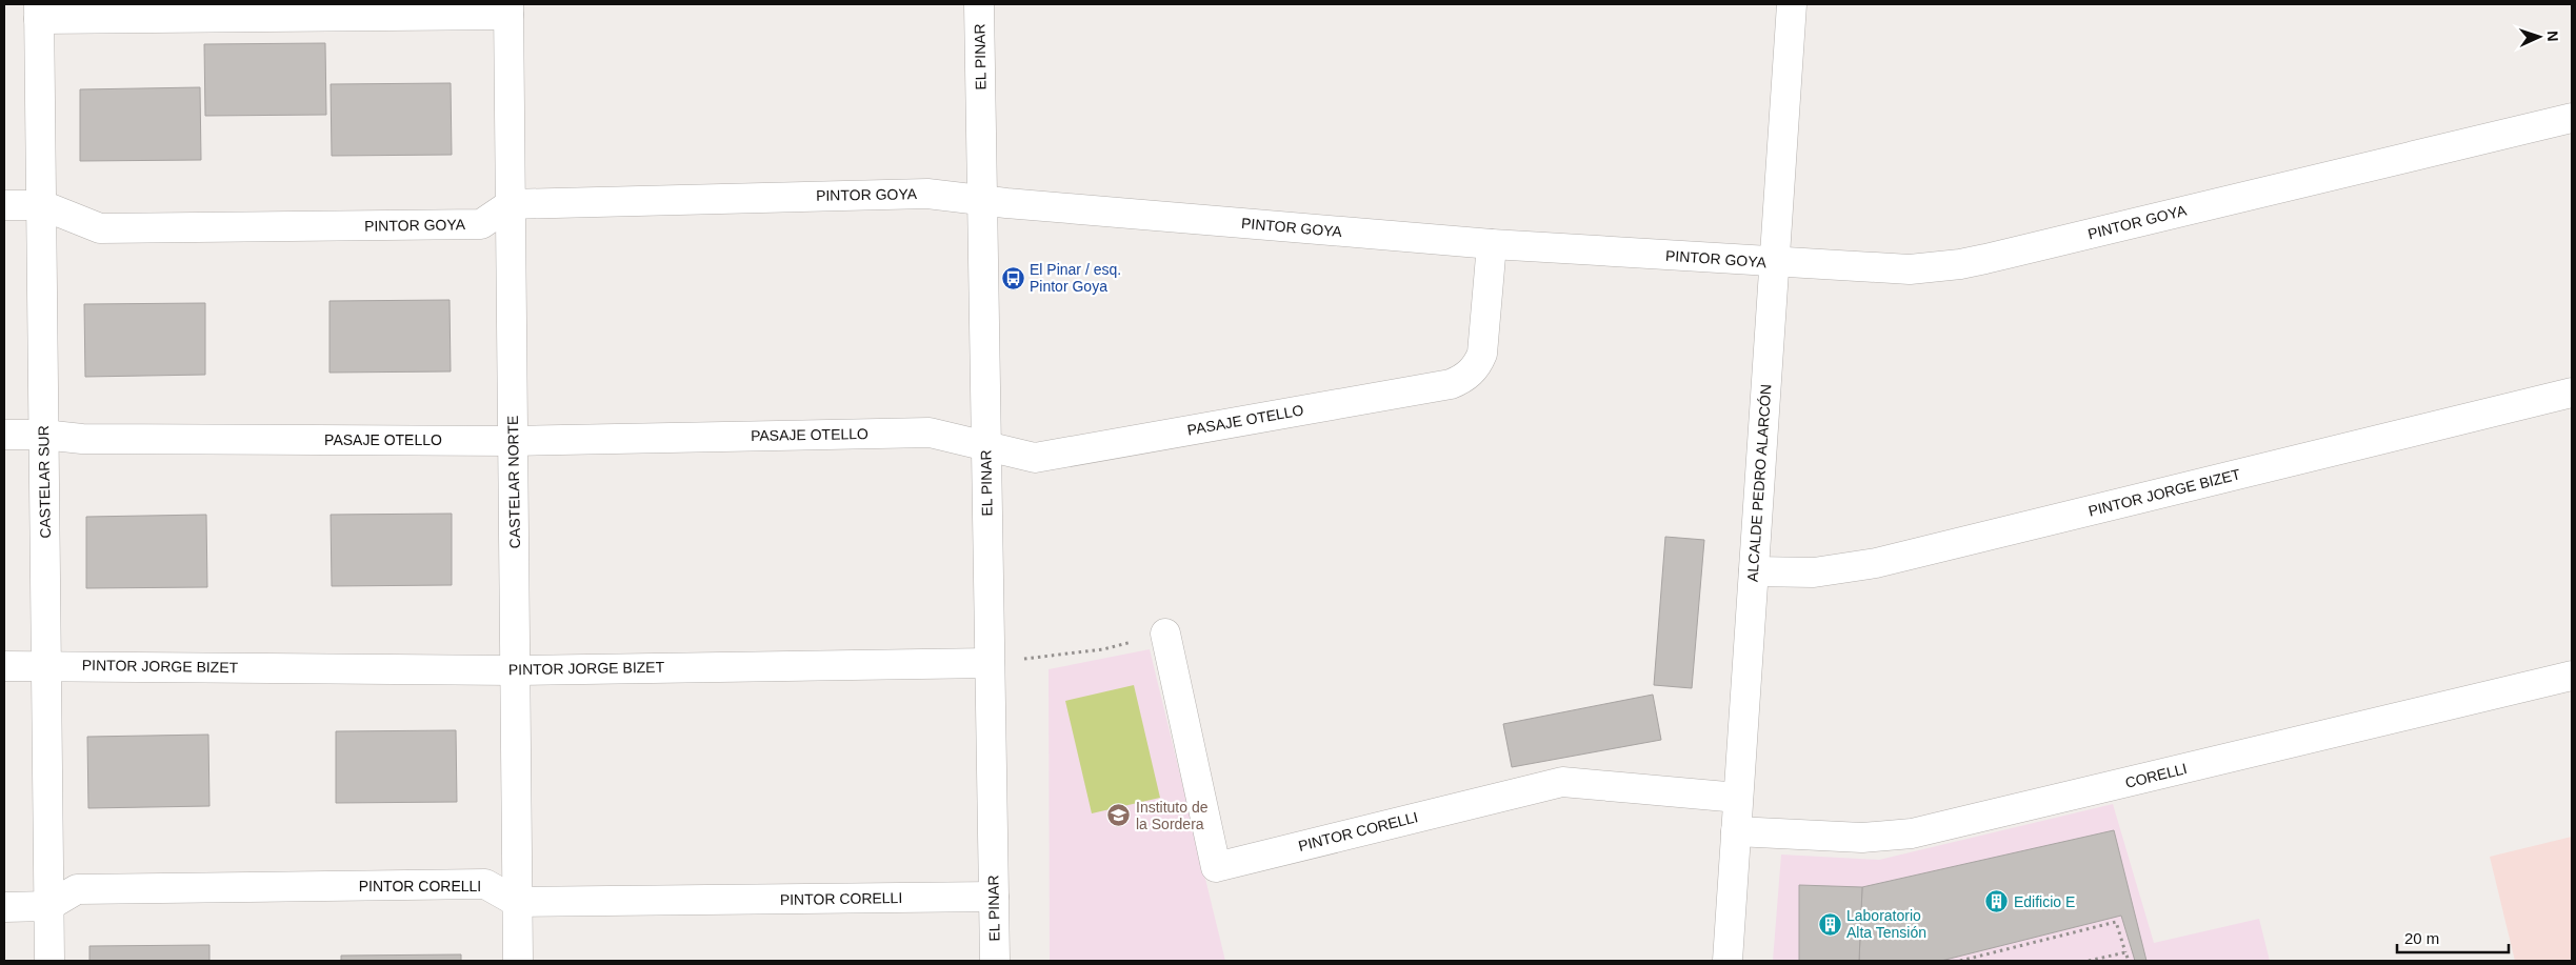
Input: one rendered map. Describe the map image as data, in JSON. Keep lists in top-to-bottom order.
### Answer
{
  "streets": {
    "street": [
      "EL PINAR",
      "PINTOR GOYA",
      "PASAJE OTELLO",
      "CASTELAR SUR",
      "CASTELAR NORTE",
      "ALCALDE PEDRO ALARCÓN",
      "PINTOR JORGE BIZET",
      "CORELLI",
      "PINTOR CORELLI"
    ]
  },
  "crossings": [
    ["EL PINAR", "PINTOR GOYA"],
    ["EL PINAR", "PASAJE OTELLO"],
    ["EL PINAR", "PINTOR JORGE BIZET"],
    ["EL PINAR", "PINTOR CORELLI"],
    ["PINTOR GOYA", "PASAJE OTELLO"],
    ["PINTOR GOYA", "CASTELAR SUR"],
    ["PINTOR GOYA", "CASTELAR NORTE"],
    ["PINTOR GOYA", "ALCALDE PEDRO ALARCÓN"],
    ["PASAJE OTELLO", "CASTELAR SUR"],
    ["PASAJE OTELLO", "CASTELAR NORTE"],
    ["CASTELAR SUR", "PINTOR JORGE BIZET"],
    ["CASTELAR SUR", "PINTOR CORELLI"],
    ["CASTELAR NORTE", "PINTOR JORGE BIZET"],
    ["CASTELAR NORTE", "PINTOR CORELLI"],
    ["ALCALDE PEDRO ALARCÓN", "PINTOR JORGE BIZET"],
    ["ALCALDE PEDRO ALARCÓN", "CORELLI"],
    ["ALCALDE PEDRO ALARCÓN", "PINTOR CORELLI"]
  ],
  "places": {
    "bus stop": ["El Pinar / esq. Pintor Goya"],
    "school or university": ["Instituto de la Sordera"],
    "building": ["Edificio E", "Laboratorio Alta Tensión"]
  },
  "scale_bar": "20 m",
  "north": "right"
}
